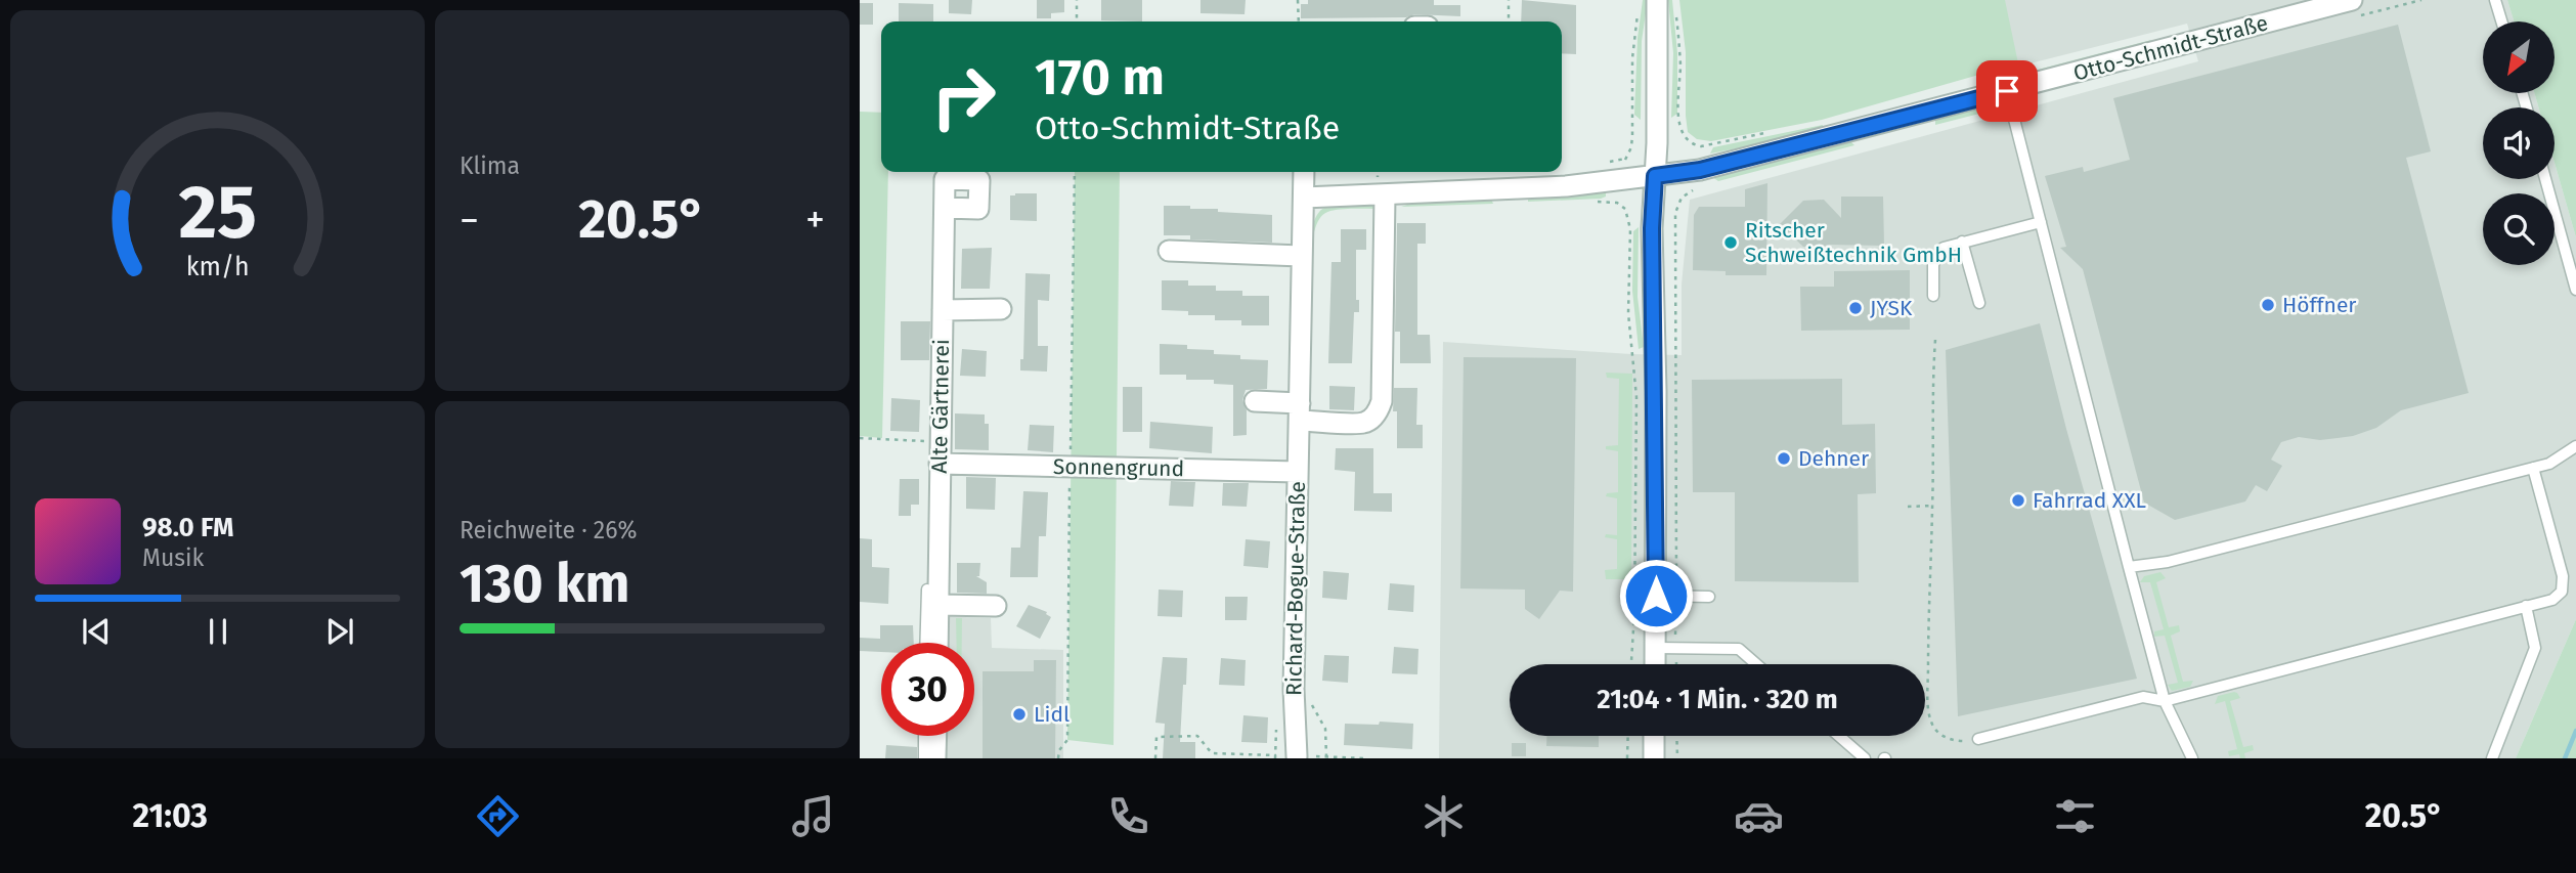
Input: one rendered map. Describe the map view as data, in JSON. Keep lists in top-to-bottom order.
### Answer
{
  "streets": {
    "street": [
      "Otto-Schmidt-Straße",
      "Alte Gärtnerei",
      "Sonnengrund",
      "Richard-Bogue-Straße"
    ]
  },
  "crossings": [
    ["Alte Gärtnerei", "Sonnengrund"],
    ["Sonnengrund", "Richard-Bogue-Straße"]
  ],
  "places": [
    "Ritscher Schweißtechnik GmbH",
    "Höffner",
    "JYSK",
    "Dehner",
    "Fahrrad XXL",
    "Lidl"
  ],
  "north": "bottom left",
  "page": {
    "tile": [
      "Klima",
      ["Reichweite · 26%", "130 km"]
    ],
    "turn": ["170 m", "Otto-Schmidt-Straße"],
    "heat": ["−", "20.5°", "+"],
    "song": ["98.0 FM", "Musik"],
    "limit": "30",
    "trip": "21:04 · 1 Min. · 320 m",
    "tabs": ["21:03", "20.5°"],
    "gauge": ["25", "km/h"]
  }
}
